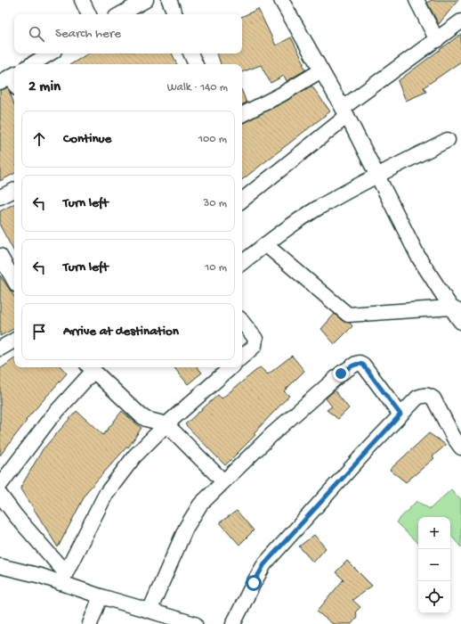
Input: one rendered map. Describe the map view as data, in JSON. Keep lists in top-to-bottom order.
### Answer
{
  "page": {
    "search": "Search here",
    "heading": ["2 min", "Walk · 140 m"],
    "list": [
      ["Continue", "100 m"],
      ["Turn left", "30 m"],
      ["Turn left", "10 m"],
      "Arrive at destination"
    ],
    "map_buttons": ["+", "−"]
  }
}
